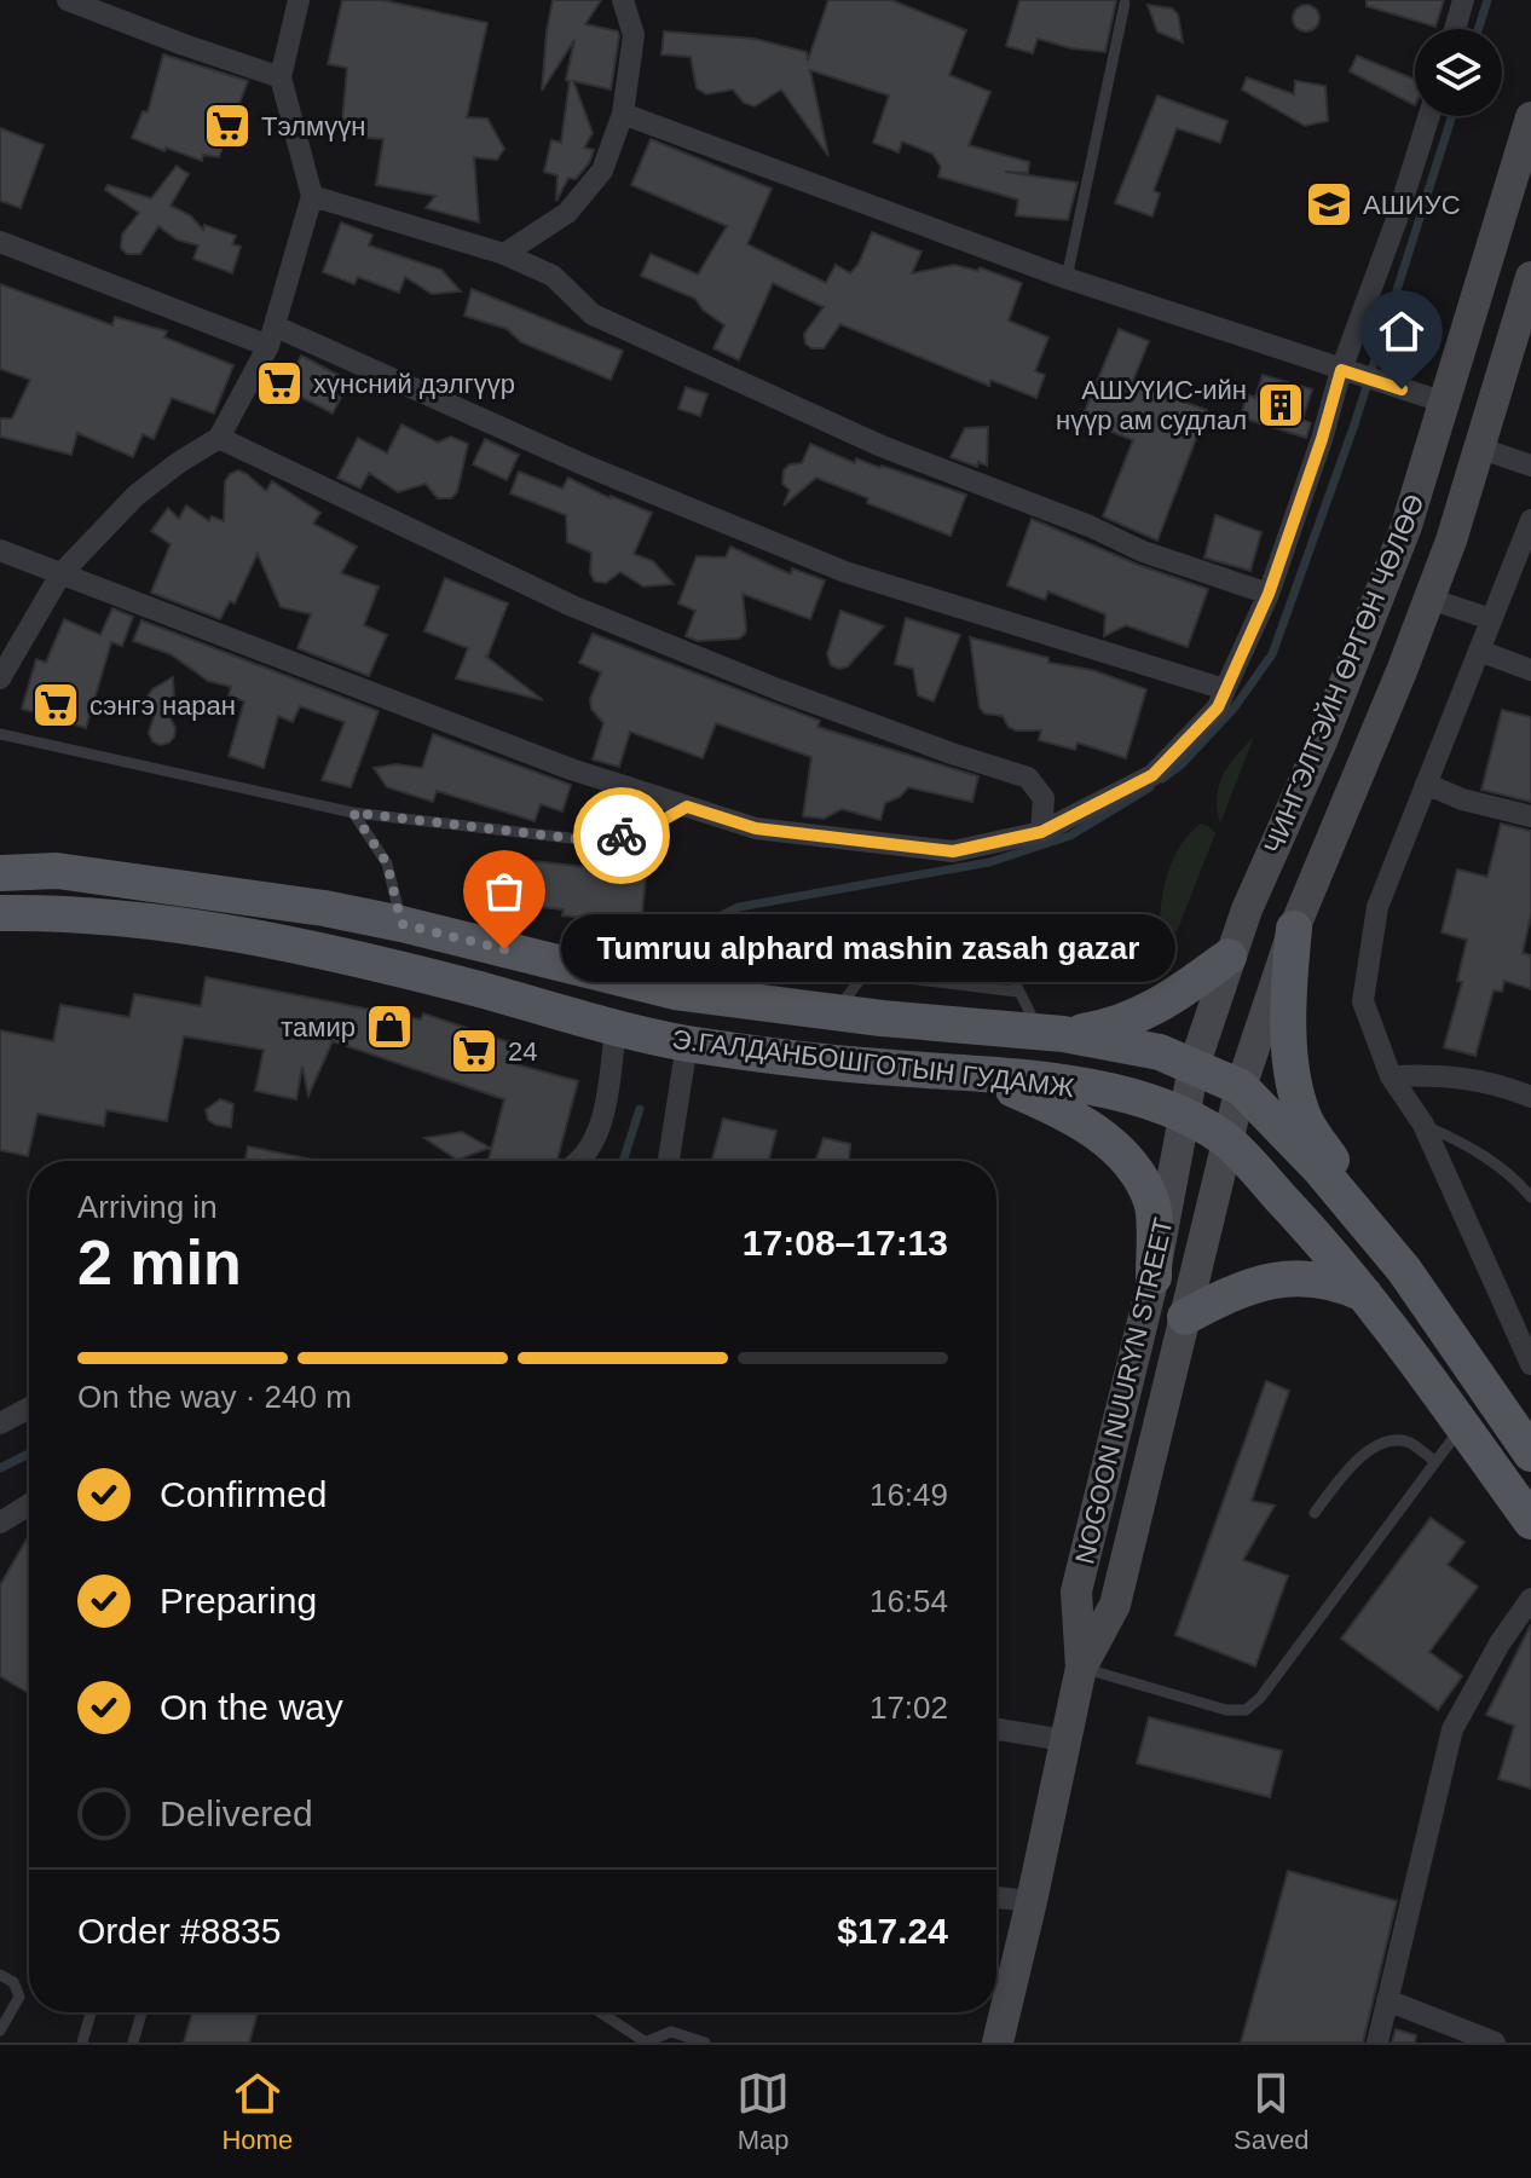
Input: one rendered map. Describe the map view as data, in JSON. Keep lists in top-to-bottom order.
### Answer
{
  "streets": {
    "main road": ["ЧИНГЭЛТЭЙН ӨРГӨН ЧӨЛӨӨ", "Э.ГАЛДАНБОШГОТЫН ГУДАМЖ", "NOGOON NUURYN STREET"]
  },
  "crossings": [
    ["ЧИНГЭЛТЭЙН ӨРГӨН ЧӨЛӨӨ", "Э.ГАЛДАНБОШГОТЫН ГУДАМЖ"],
    ["ЧИНГЭЛТЭЙН ӨРГӨН ЧӨЛӨӨ", "NOGOON NUURYN STREET"],
    ["Э.ГАЛДАНБОШГОТЫН ГУДАМЖ", "NOGOON NUURYN STREET"]
  ],
  "places": {
    "supermarket": [
      "Тэлмүүн",
      "хүнсний дэлгүүр",
      "сэнгэ наран",
      "24"
    ],
    "school or university": ["АШИУС"],
    "building": ["АШУҮИС-ийн нүүр ам судлал"],
    "other": ["Tumruu alphard mashin zasah gazar"],
    "shop": ["тамир"]
  },
  "page": {
    "bubble": "Tumruu alphard mashin zasah gazar",
    "heading": ["2 min", "Arriving in", "17:08–17:13"],
    "panel": ["Order #8835", "$17.24"],
    "bar": "On the way · 240 m",
    "list": [
      ["Confirmed", "16:49"],
      ["Preparing", "16:54"],
      ["On the way", "17:02"],
      "Delivered"
    ],
    "tabs": ["Home", "Map", "Saved"]
  }
}
